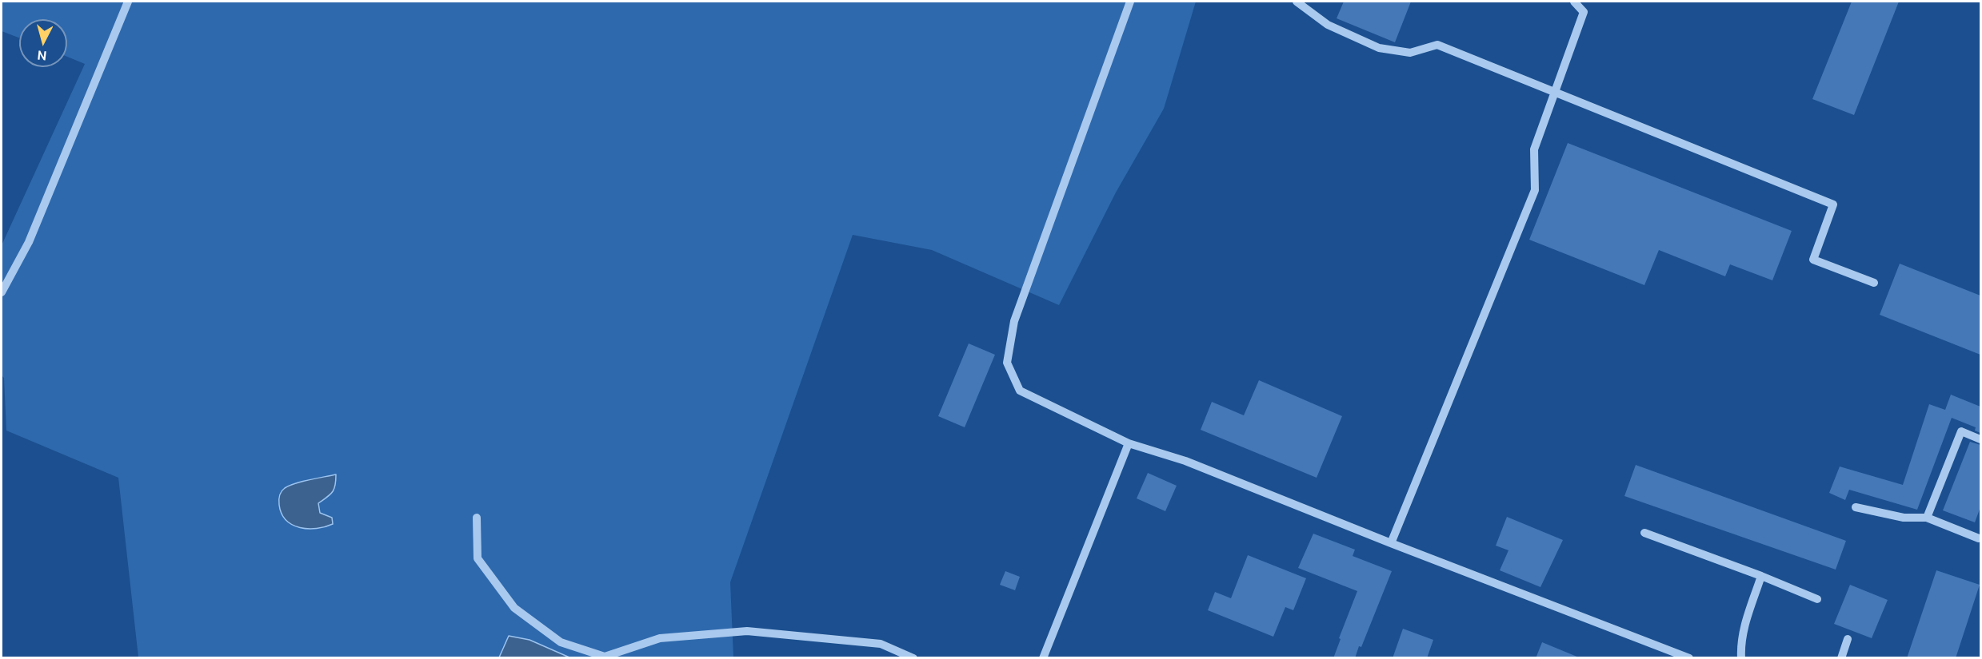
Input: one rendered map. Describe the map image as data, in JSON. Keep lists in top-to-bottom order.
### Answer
{
  "north": "bottom"
}
